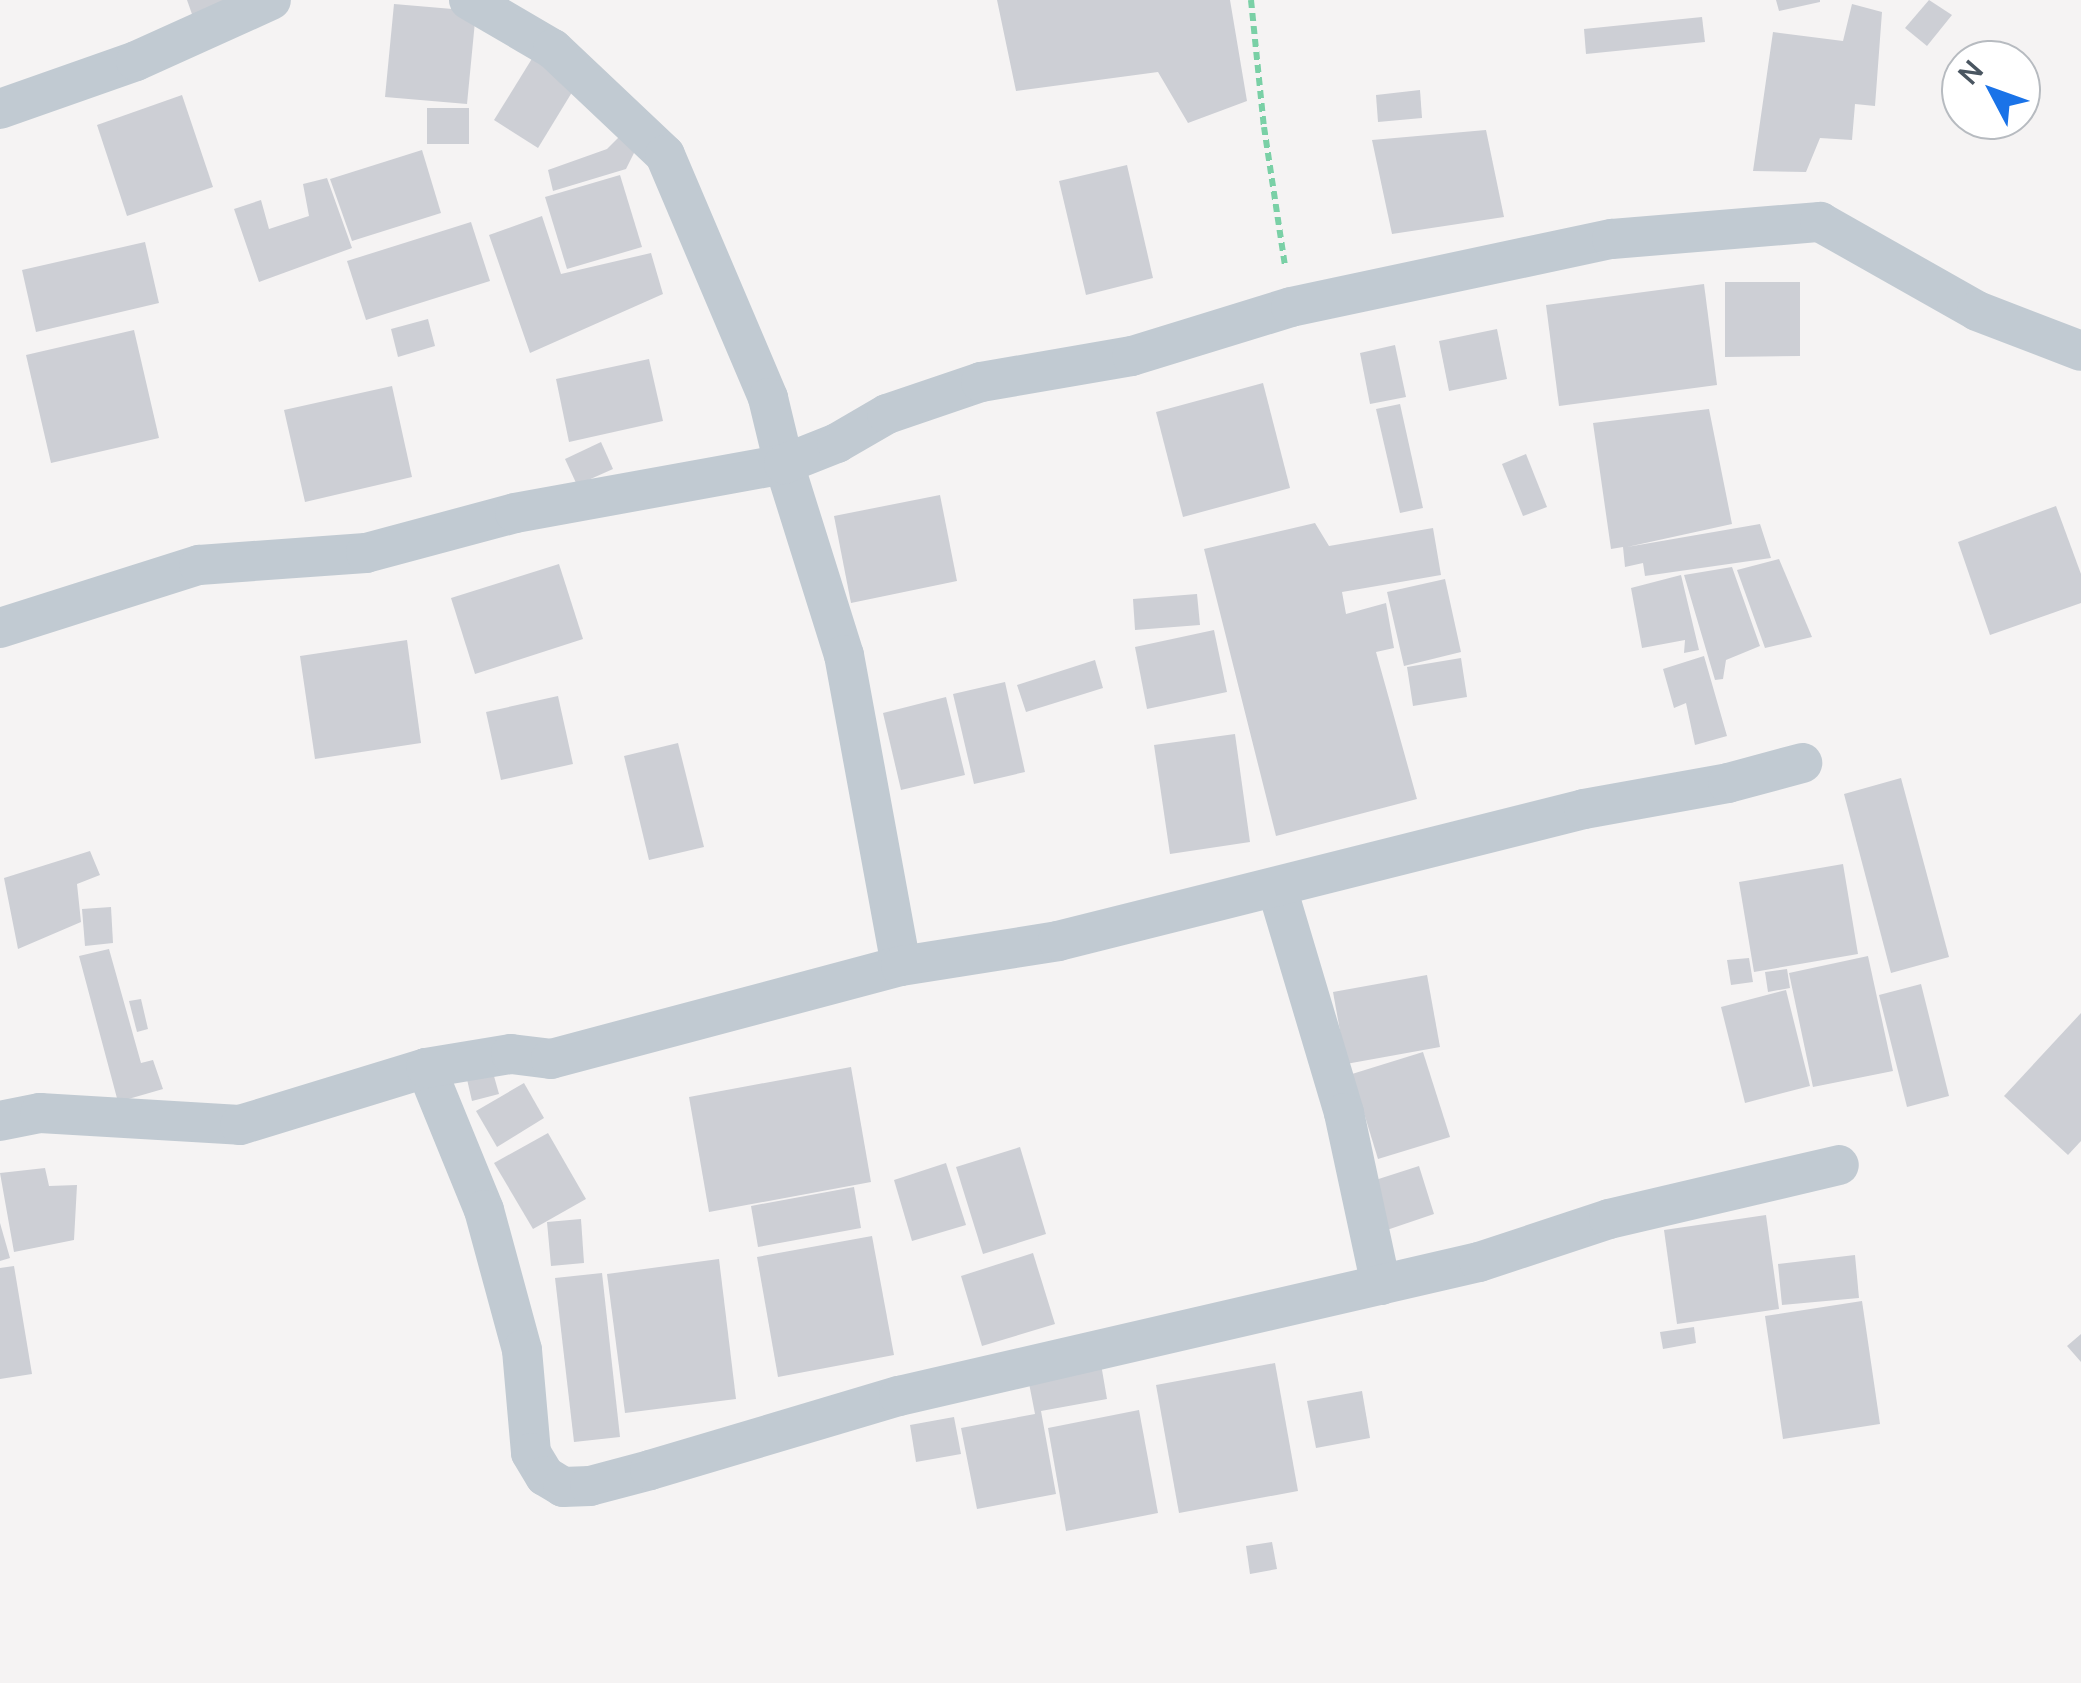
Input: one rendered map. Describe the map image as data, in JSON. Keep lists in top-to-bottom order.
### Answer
{
  "north": "top left"
}
